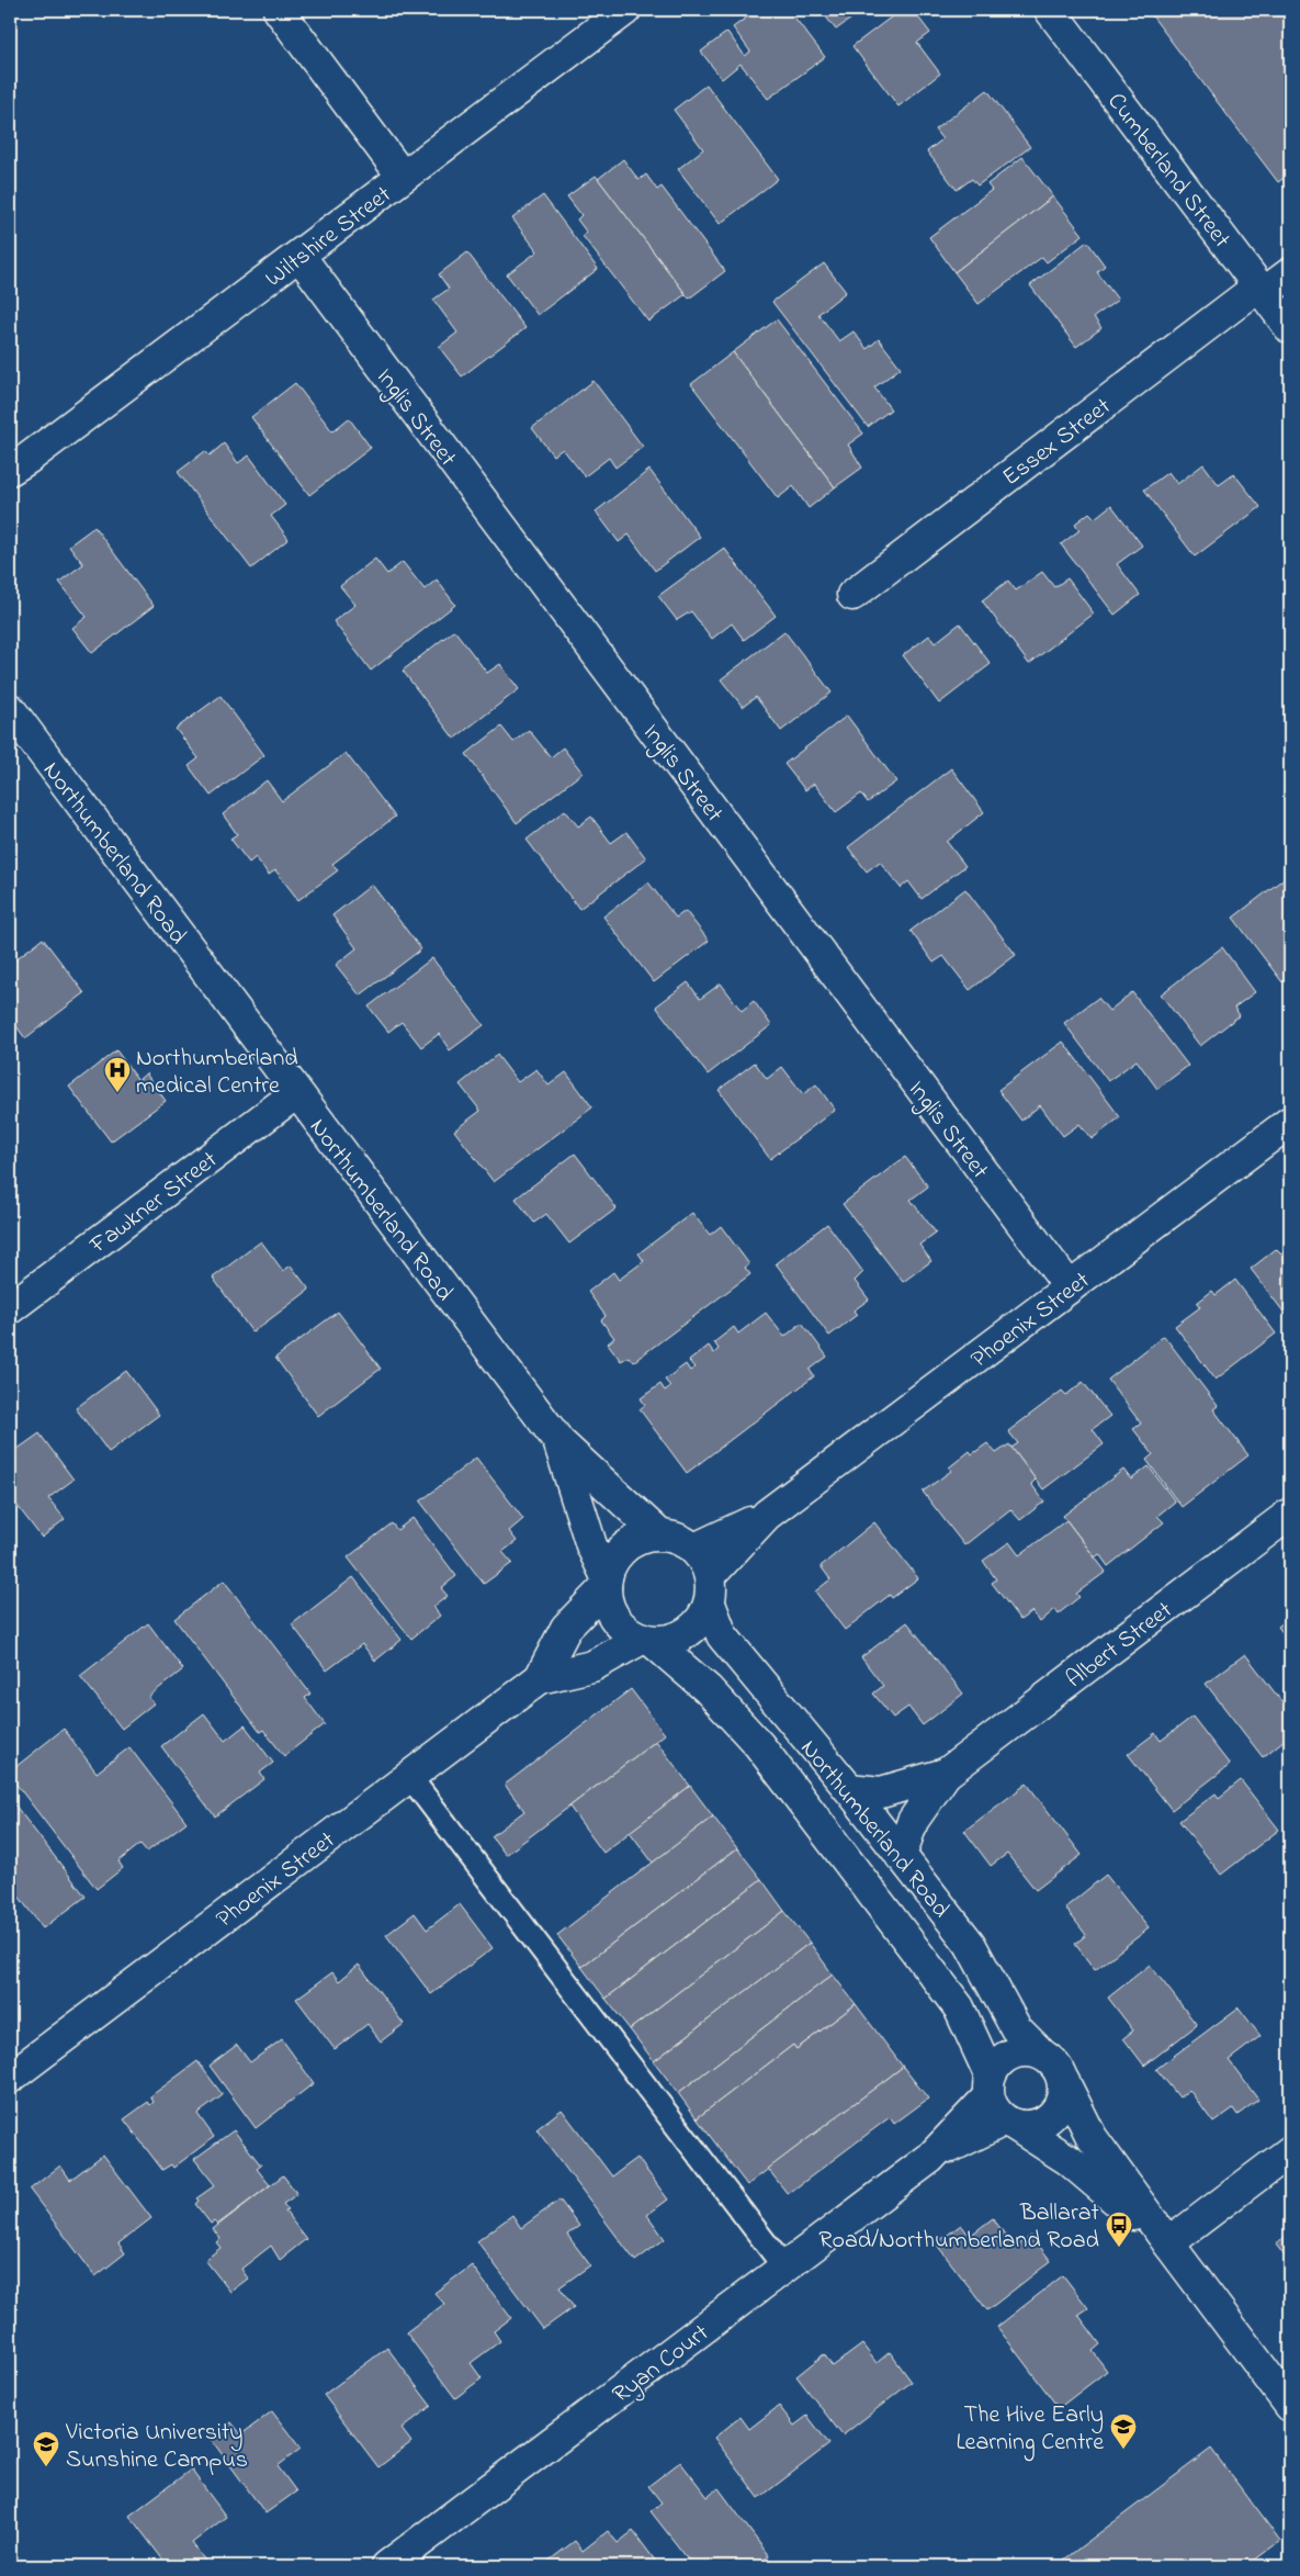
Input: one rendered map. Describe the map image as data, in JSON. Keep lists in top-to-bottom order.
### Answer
{
  "streets": {
    "street": [
      "Cumberland Street",
      "Wiltshire Street",
      "Inglis Street",
      "Essex Street",
      "Northumberland Road",
      "Fawkner Street",
      "Phoenix Street",
      "Albert Street",
      "Ryan Court"
    ]
  },
  "crossings": [
    ["Cumberland Street", "Essex Street"],
    ["Wiltshire Street", "Inglis Street"],
    ["Inglis Street", "Phoenix Street"],
    ["Northumberland Road", "Fawkner Street"],
    ["Northumberland Road", "Phoenix Street"],
    ["Northumberland Road", "Albert Street"],
    ["Northumberland Road", "Ryan Court"]
  ],
  "places": {
    "hospital": ["Northumberland medical Centre"],
    "bus stop": ["Ballarat Road/Northumberland Road"],
    "school or university": ["The Hive Early Learning Centre", "Victoria University Sunshine Campus"]
  }
}
